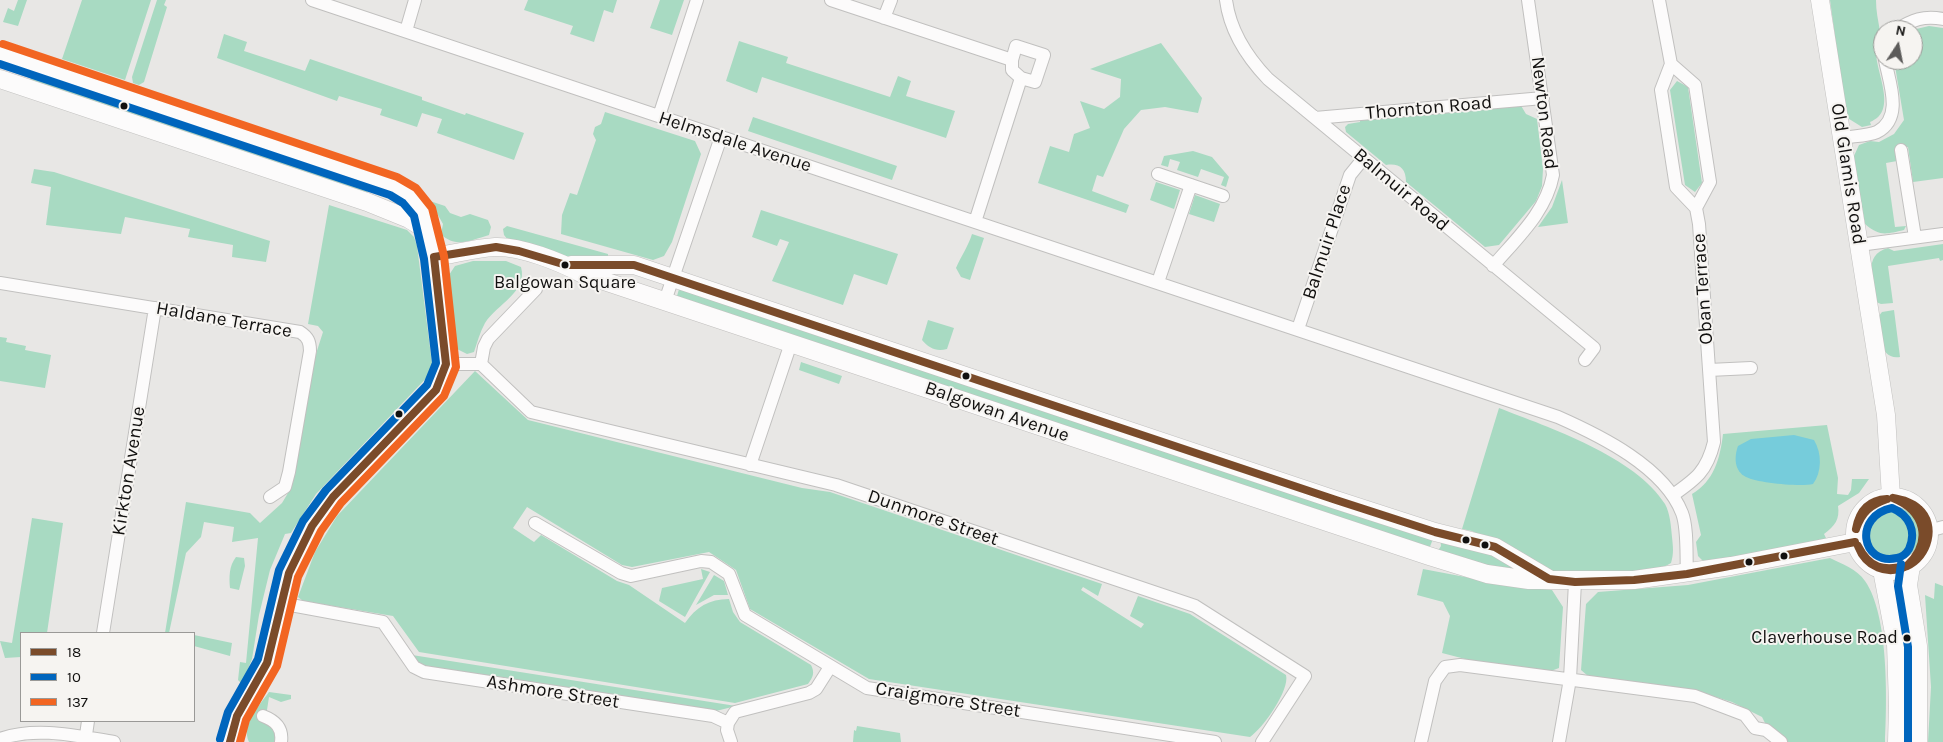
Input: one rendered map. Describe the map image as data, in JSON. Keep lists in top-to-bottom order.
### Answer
{
  "streets": {
    "street": [
      "Thornton Road",
      "Newton Road",
      "Helmsdale Avenue",
      "Old Glamis Road",
      "Balmuir Road",
      "Balmuir Place",
      "Oban Terrace",
      "Haldane Terrace",
      "Balgowan Avenue",
      "Kirkton Avenue",
      "Dunmore Street",
      "Ashmore Street",
      "Craigmore Street"
    ]
  },
  "crossings": [
    ["Thornton Road", "Newton Road"],
    ["Thornton Road", "Balmuir Road"],
    ["Newton Road", "Balmuir Road"],
    ["Helmsdale Avenue", "Balmuir Place"],
    ["Helmsdale Avenue", "Oban Terrace"],
    ["Helmsdale Avenue", "Balgowan Avenue"],
    ["Old Glamis Road", "Balgowan Avenue"],
    ["Balmuir Road", "Balmuir Place"],
    ["Haldane Terrace", "Kirkton Avenue"]
  ],
  "places": ["Balgowan Square", "Claverhouse Road"],
  "lines": ["transit line 137", "transit line 10", "transit line 18"],
  "legend": ["18", "10", "137"],
  "north": "top"
}
